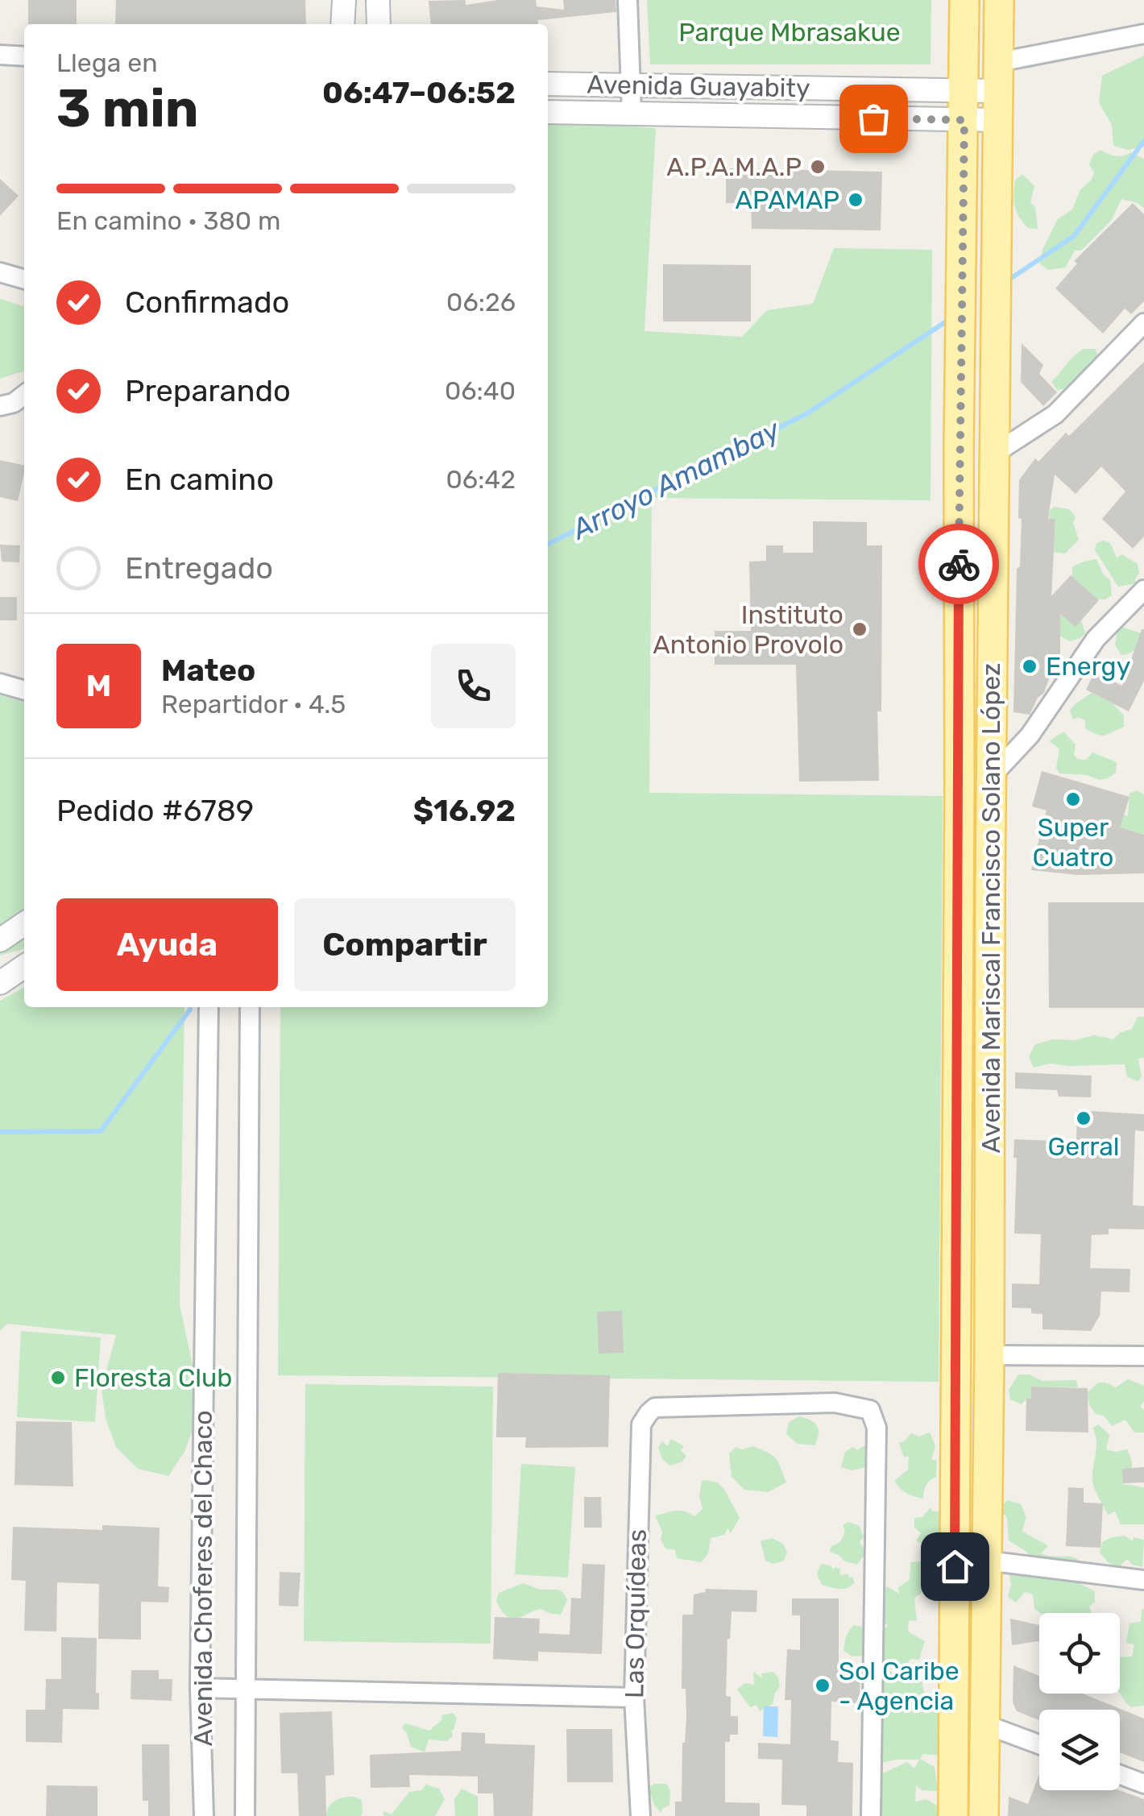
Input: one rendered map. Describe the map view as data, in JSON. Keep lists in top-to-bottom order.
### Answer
{
  "streets": {
    "main road": ["Avenida Mariscal Francisco Solano López"],
    "street": ["Avenida Guayabity", "Avenida Choferes del Chaco", "Las Orquídeas"]
  },
  "crossings": [
    ["Avenida Guayabity", "Avenida Mariscal Francisco Solano López"]
  ],
  "water": ["Arroyo Amambay"],
  "parks": ["Parque Mbrasakue"],
  "places": [
    "A.P.A.M.A.P",
    "APAMAP",
    "Instituto Antonio Provolo",
    "Energy",
    "Super Cuatro",
    "Gerral",
    "Floresta Club",
    "Sol Caribe - Agencia"
  ],
  "page": {
    "heading": ["3 min", "Llega en", "06:47–06:52"],
    "panel": [
      "Mateo",
      "Repartidor · 4.5",
      "Pedido #6789",
      "$16.92"
    ],
    "bar": "En camino · 380 m",
    "list": [
      ["Confirmado", "06:26"],
      ["Preparando", "06:40"],
      ["En camino", "06:42"],
      "Entregado"
    ],
    "round": "M",
    "buttons": ["Ayuda", "Compartir"]
  }
}
